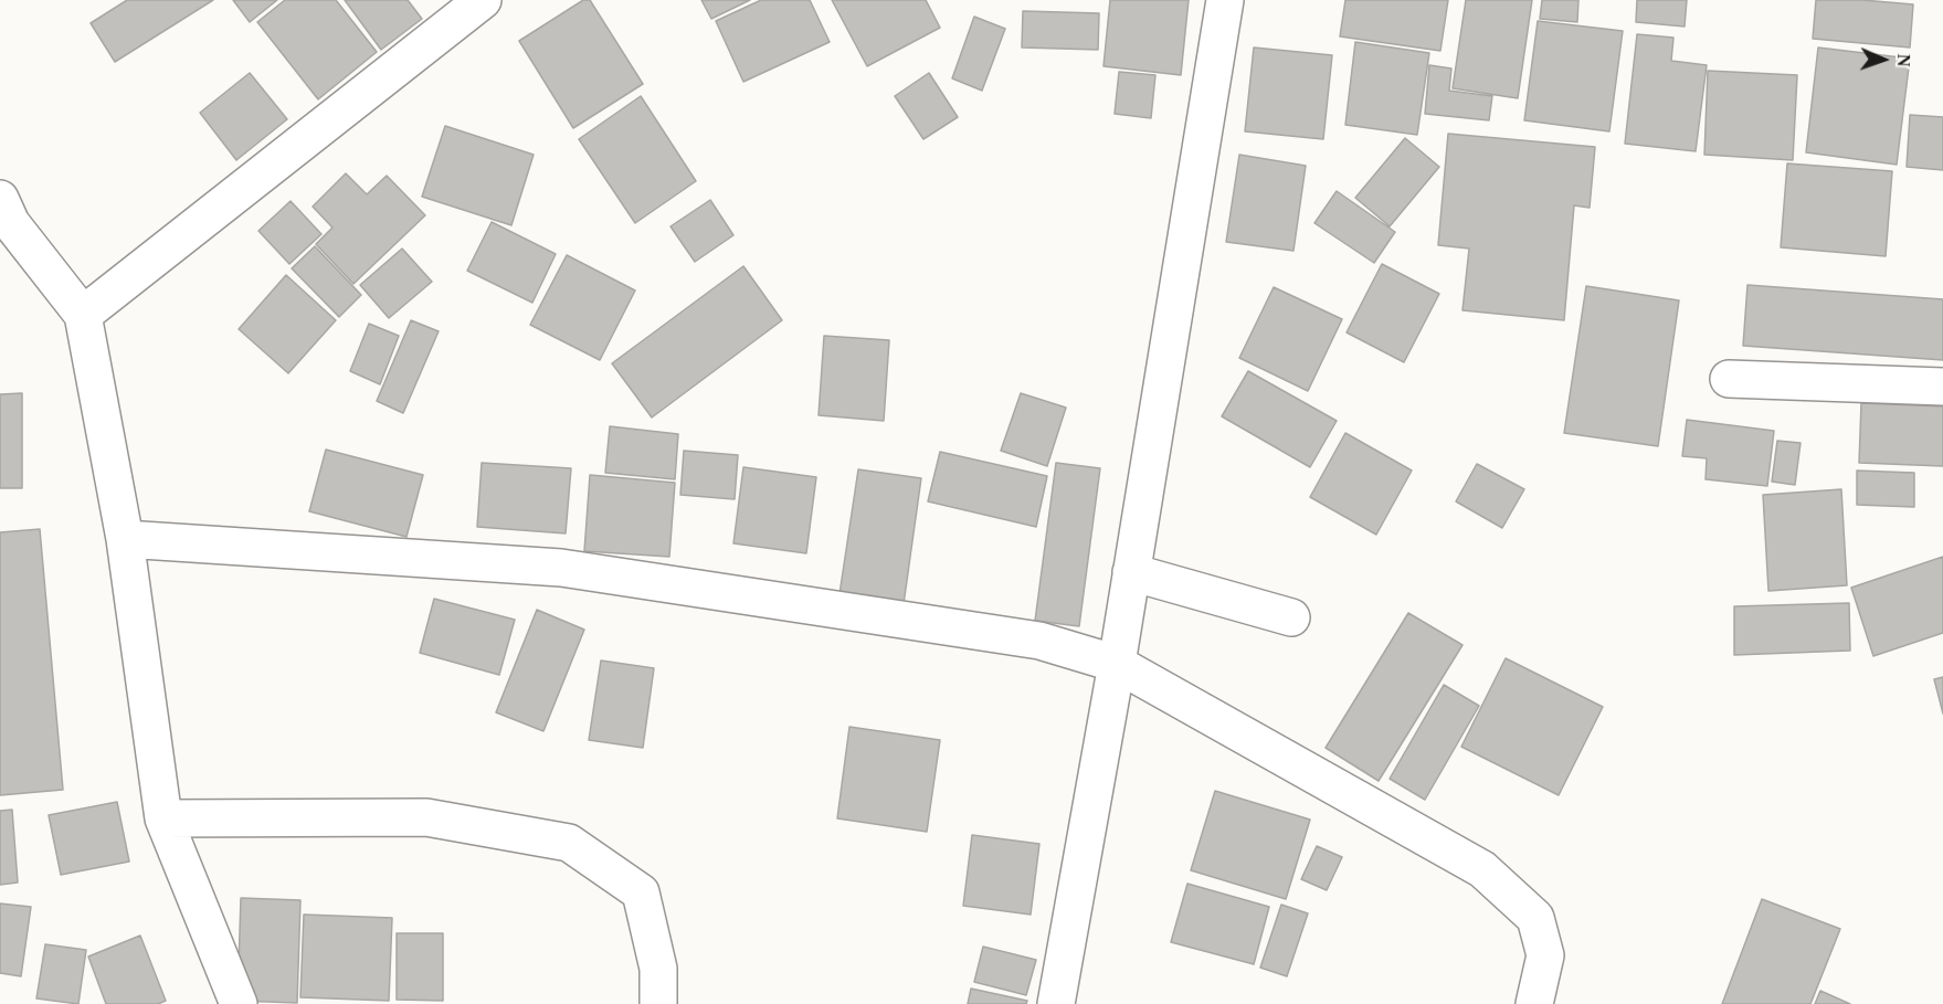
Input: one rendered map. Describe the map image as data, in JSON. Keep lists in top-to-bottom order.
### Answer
{
  "north": "right"
}
